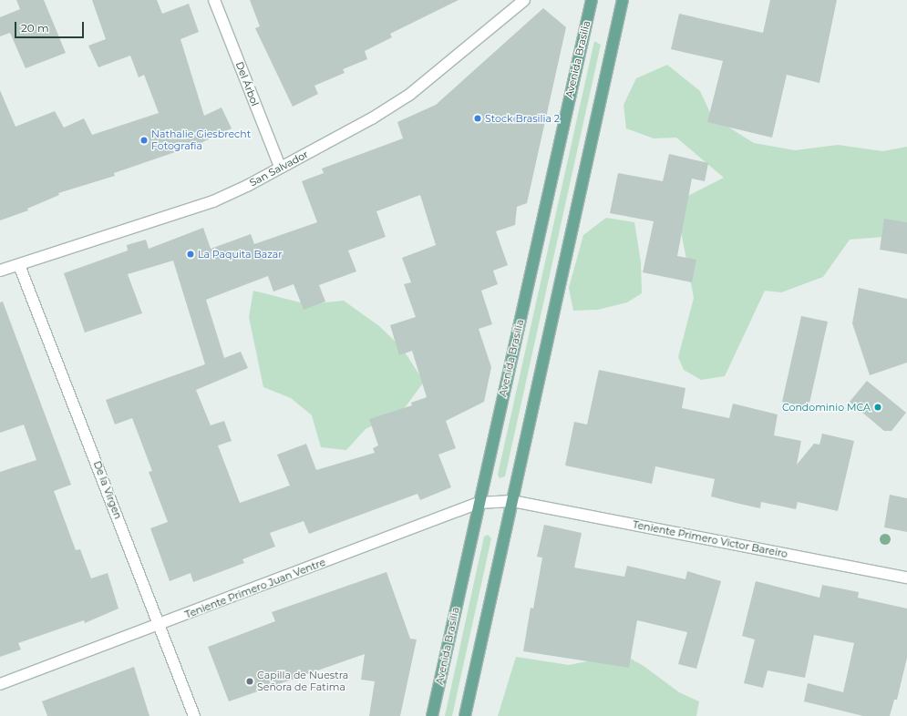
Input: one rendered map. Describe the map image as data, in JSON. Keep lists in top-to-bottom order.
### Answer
{
  "streets": {
    "main road": ["Avenida Brasilia"],
    "street": [
      "Del Árbol",
      "San Salvador",
      "De la Virgen",
      "Teniente Primero Victor Bareiro",
      "Teniente Primero Juan Ventre"
    ]
  },
  "crossings": [
    ["Avenida Brasilia", "Teniente Primero Juan Ventre"],
    ["Del Árbol", "San Salvador"],
    ["San Salvador", "De la Virgen"],
    ["De la Virgen", "Teniente Primero Juan Ventre"],
    ["Teniente Primero Victor Bareiro", "Teniente Primero Juan Ventre"]
  ],
  "places": [
    "Stock Brasilia 2",
    "Nathalie Giesbrecht Fotografia",
    "La Paquita Bazar",
    "Condominio MCA",
    "Capilla de Nuestra Señora de Fatima"
  ],
  "scale_bar": "20 m"
}
